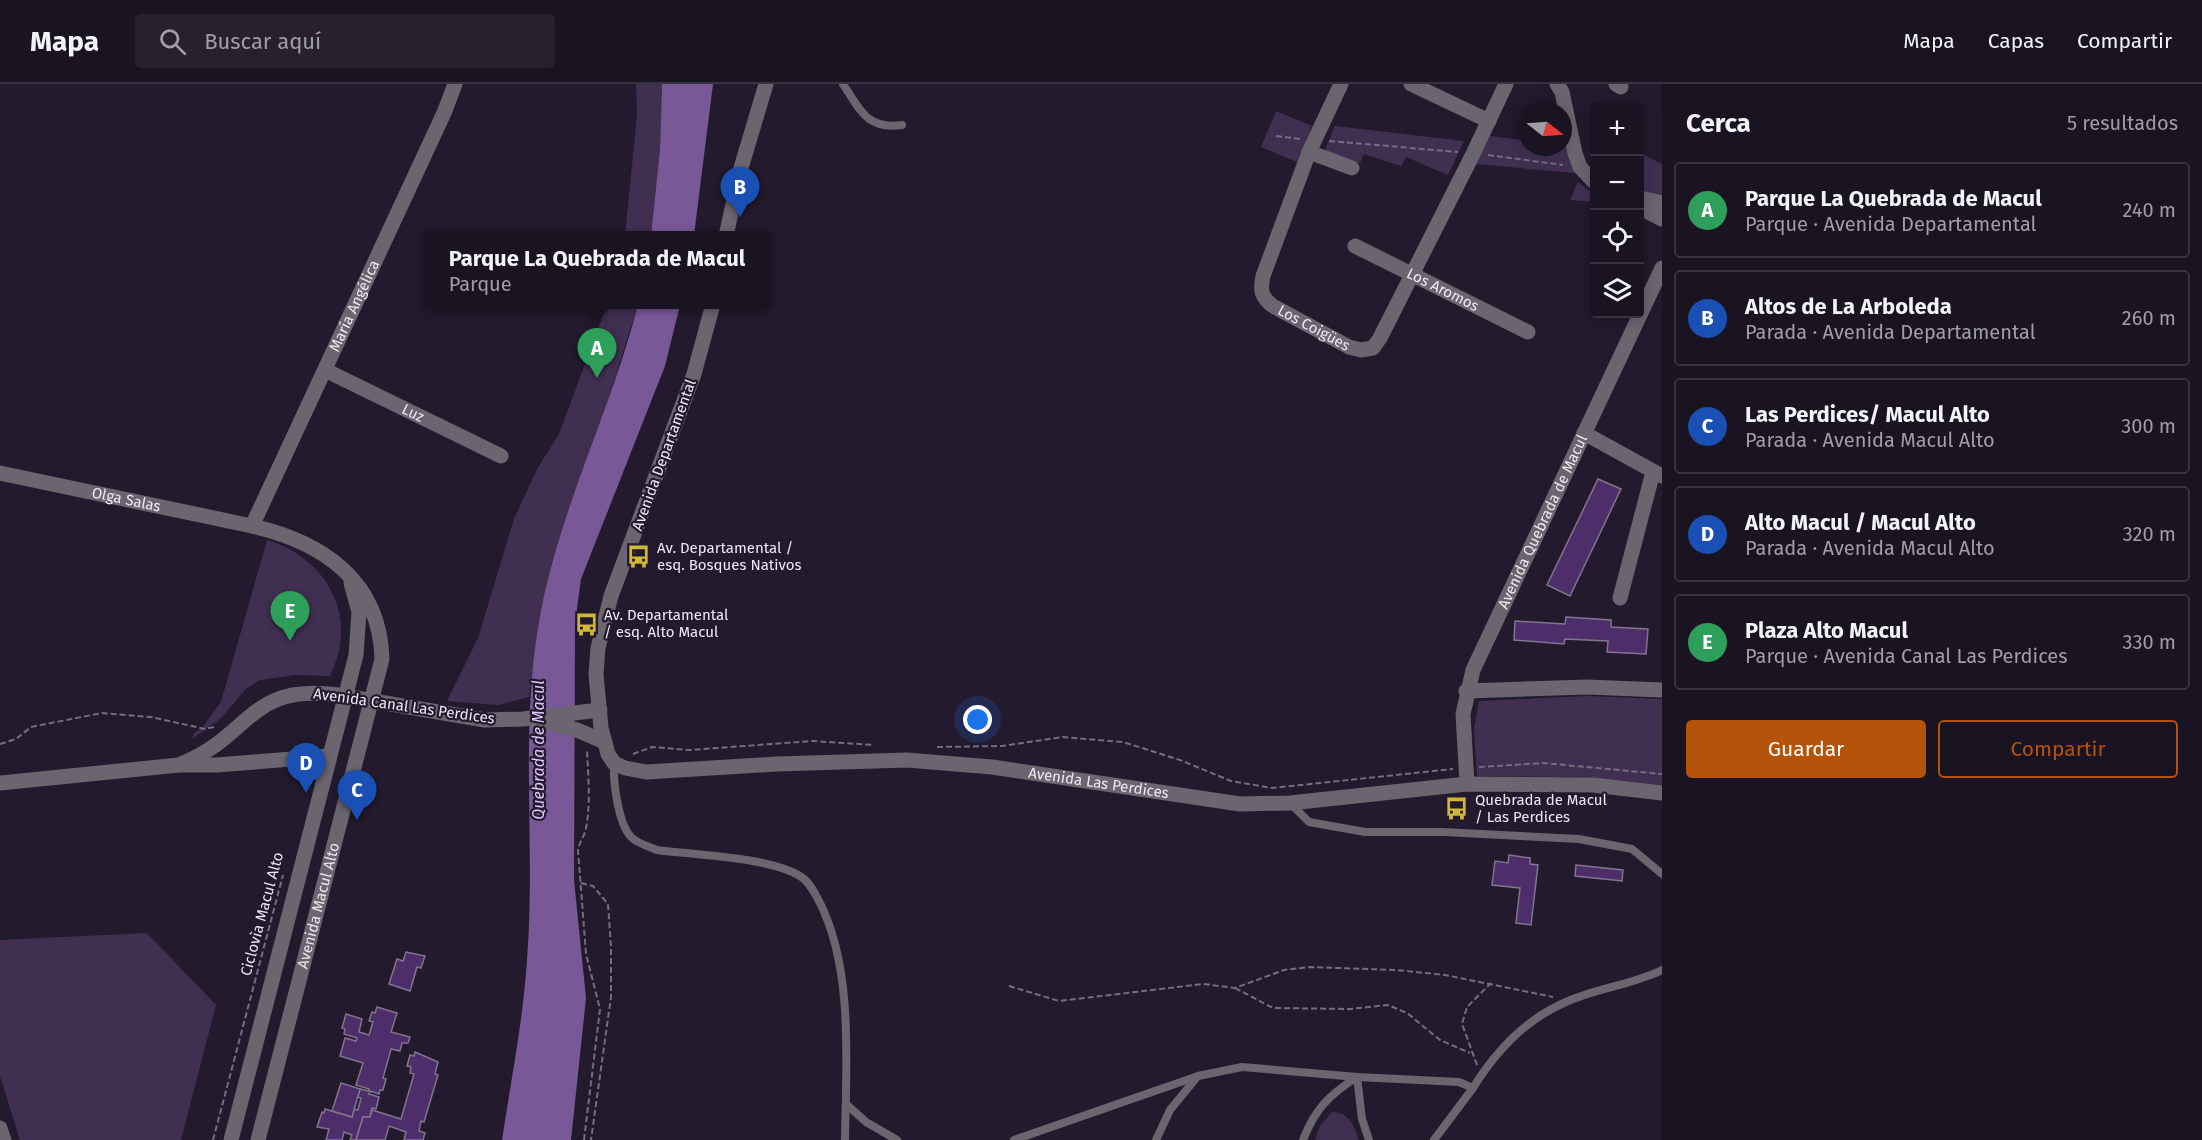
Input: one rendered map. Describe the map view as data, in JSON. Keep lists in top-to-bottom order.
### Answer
{
  "streets": {
    "street": [
      "Los Aromos",
      "María Angélica",
      "Los Coigües",
      "Luz",
      "Avenida Departamental",
      "Olga Salas",
      "Avenida Quebrada de Macul",
      "Avenida Canal Las Perdices",
      "Avenida Las Perdices",
      "Avenida Macul Alto"
    ],
    "path": ["Ciclovìa Macul Alto"]
  },
  "crossings": [
    ["Los Aromos", "Los Coigües"],
    ["María Angélica", "Luz"],
    ["María Angélica", "Olga Salas"],
    ["María Angélica", "Avenida Macul Alto"],
    ["Avenida Departamental", "Avenida Canal Las Perdices"],
    ["Olga Salas", "Avenida Macul Alto"],
    ["Avenida Quebrada de Macul", "Avenida Las Perdices"],
    ["Avenida Canal Las Perdices", "Avenida Las Perdices"],
    ["Avenida Canal Las Perdices", "Avenida Macul Alto"]
  ],
  "water": ["Quebrada de Macul"],
  "places": {
    "bus stop": ["Av. Departamental / esq. Bosques Nativos", "Av. Departamental / esq. Alto Macul", "Quebrada de Macul / Las Perdices"]
  },
  "north": "right",
  "page": {
    "header": "Mapa",
    "search": "Buscar aquí",
    "nav": ["Mapa", "Capas", "Compartir"],
    "heading": ["Cerca", "5 resultados"],
    "map_buttons": ["+", "−"],
    "list": [
      {
        "mark": "A",
        "name": "Parque La Quebrada de Macul",
        "note": "Parque · Avenida Departamental",
        "value": "240 m"
      },
      {
        "mark": "B",
        "name": "Altos de La Arboleda",
        "note": "Parada · Avenida Departamental",
        "value": "260 m"
      },
      {
        "mark": "C",
        "name": "Las Perdices/ Macul Alto",
        "note": "Parada · Avenida Macul Alto",
        "value": "300 m"
      },
      {
        "mark": "D",
        "name": "Alto Macul / Macul Alto",
        "note": "Parada · Avenida Macul Alto",
        "value": "320 m"
      },
      {
        "mark": "E",
        "name": "Plaza Alto Macul",
        "note": "Parque · Avenida Canal Las Perdices",
        "value": "330 m"
      }
    ],
    "pins": [
      "B",
      "A",
      "E",
      "D",
      "C"
    ],
    "popup": ["Parque La Quebrada de Macul", "Parque"],
    "buttons": ["Guardar", "Compartir"]
  }
}
